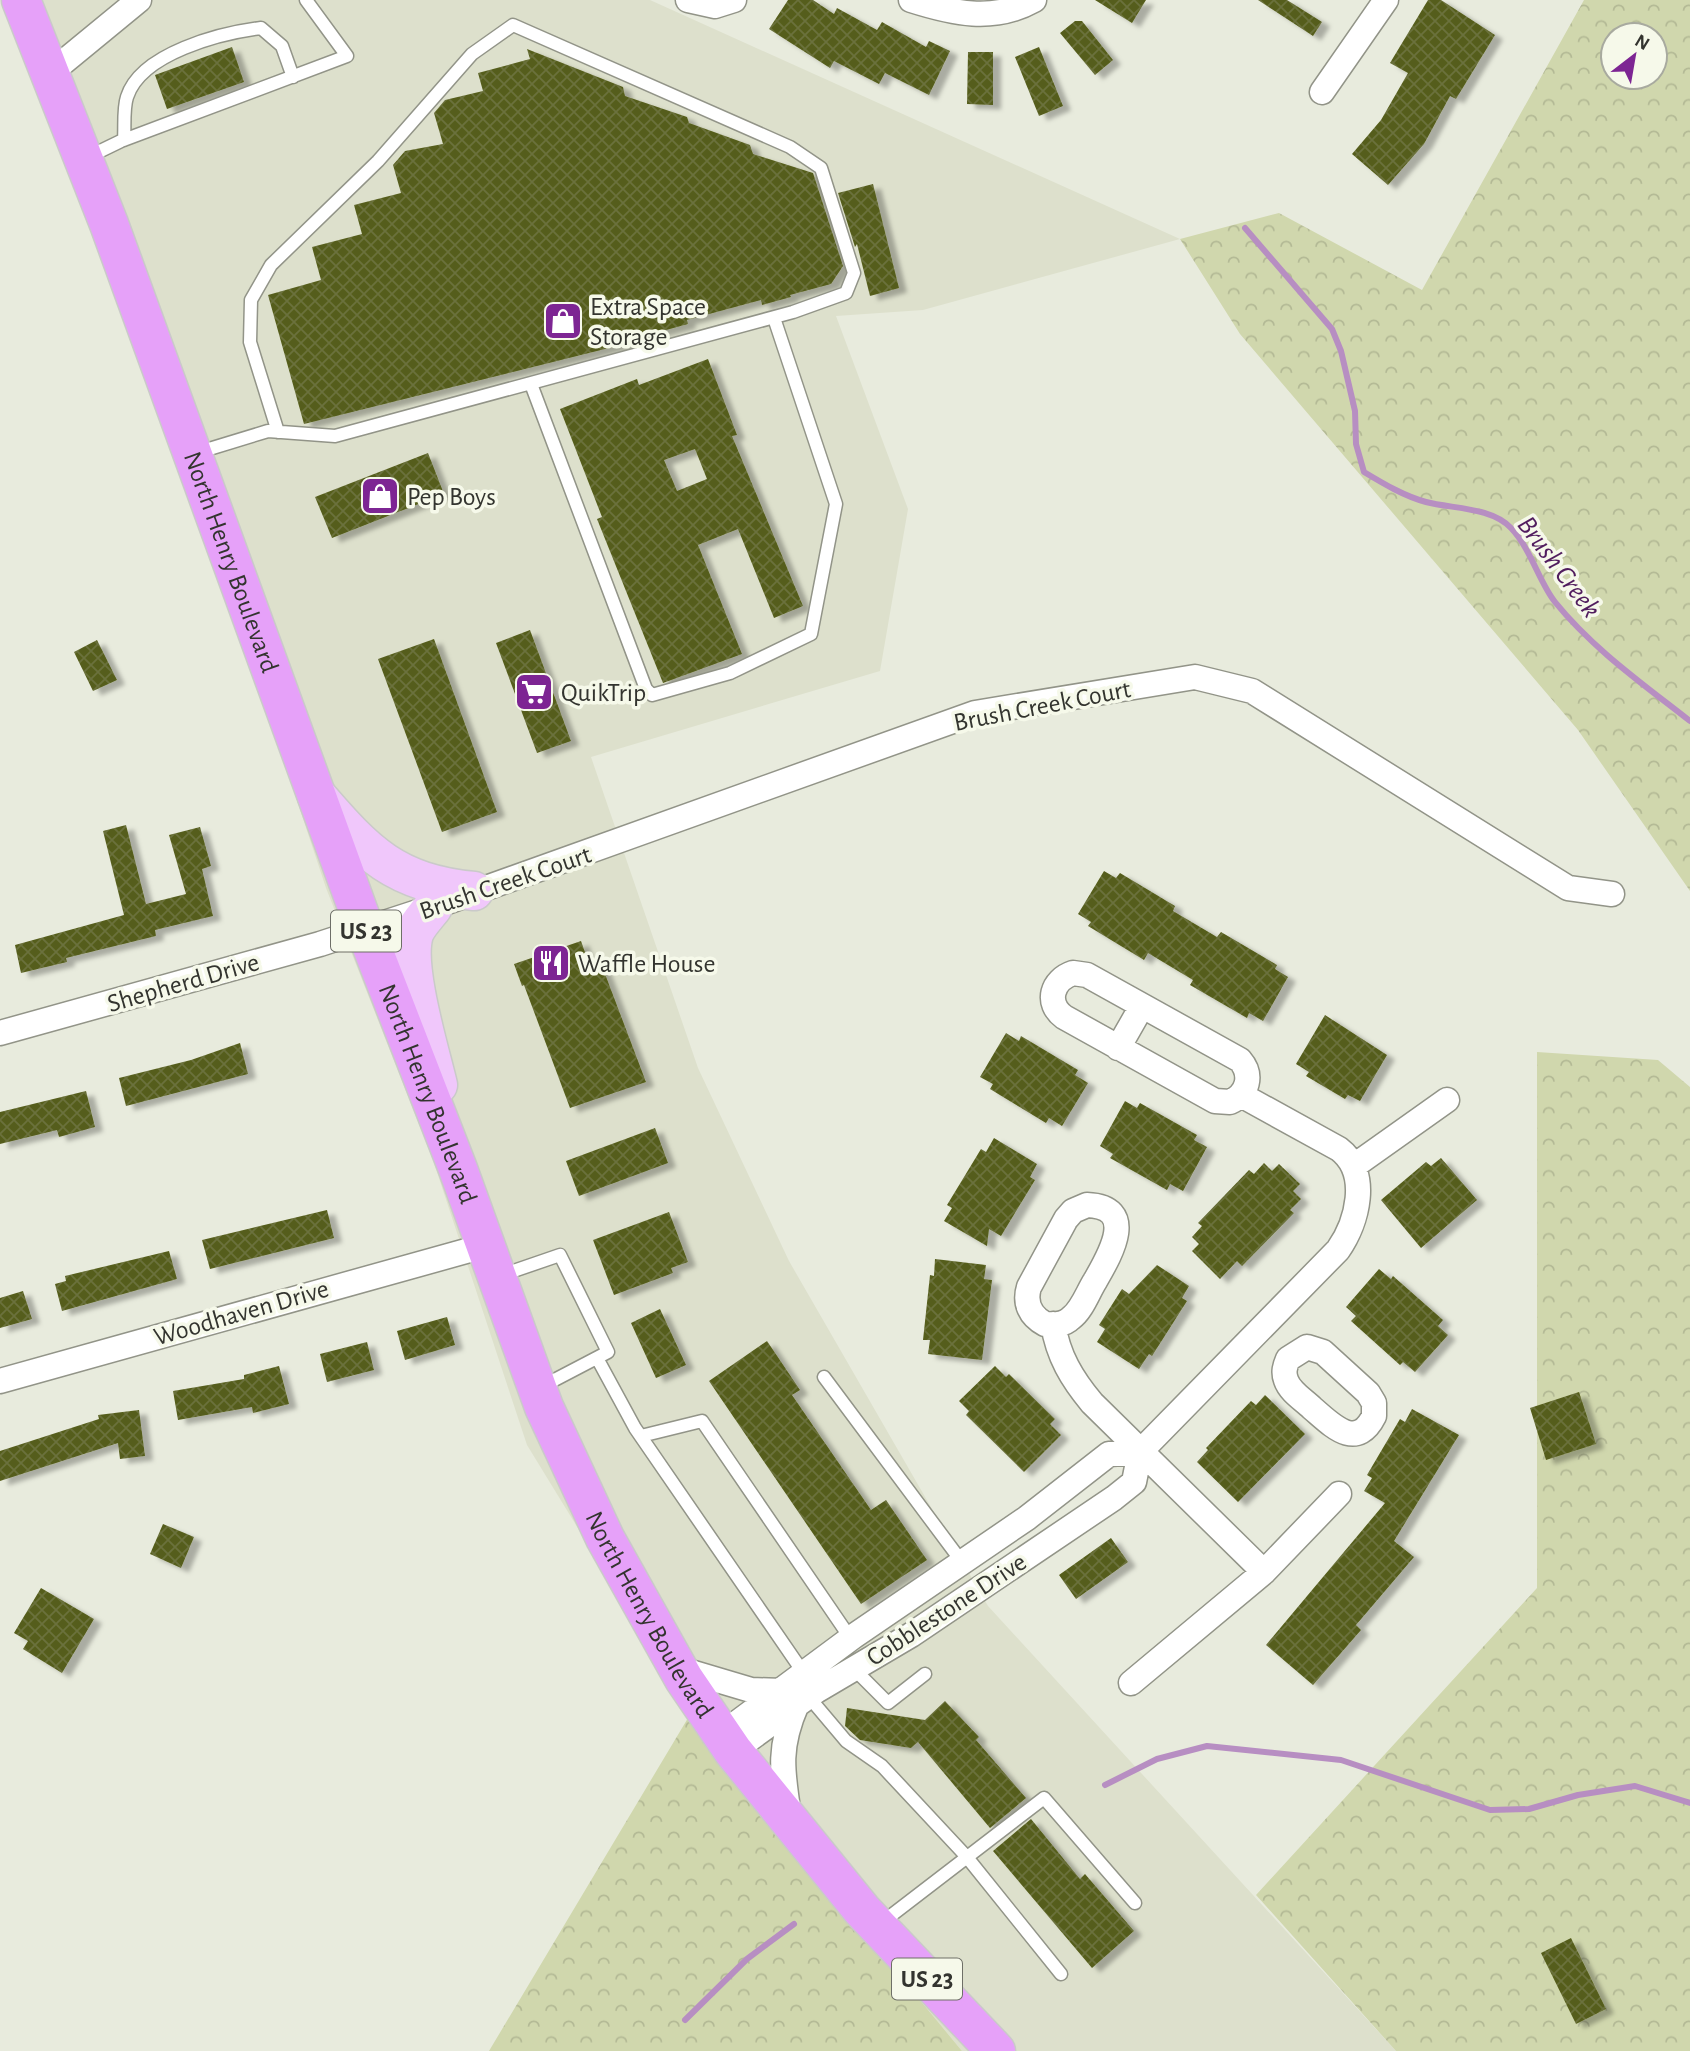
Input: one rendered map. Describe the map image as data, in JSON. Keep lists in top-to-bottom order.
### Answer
{
  "streets": {
    "highway": ["North Henry Boulevard", "US 23"],
    "street": [
      "Brush Creek Court",
      "Shepherd Drive",
      "Woodhaven Drive",
      "Cobblestone Drive"
    ]
  },
  "crossings": [
    ["North Henry Boulevard", "Brush Creek Court"],
    ["North Henry Boulevard", "Shepherd Drive"],
    ["North Henry Boulevard", "Woodhaven Drive"],
    ["North Henry Boulevard", "Cobblestone Drive"],
    ["Brush Creek Court", "Shepherd Drive"]
  ],
  "water": ["Brush Creek"],
  "places": {
    "shop": ["Extra Space Storage", "Pep Boys"],
    "supermarket": ["QuikTrip"],
    "restaurant": ["Waffle House"]
  },
  "north": "top right"
}
